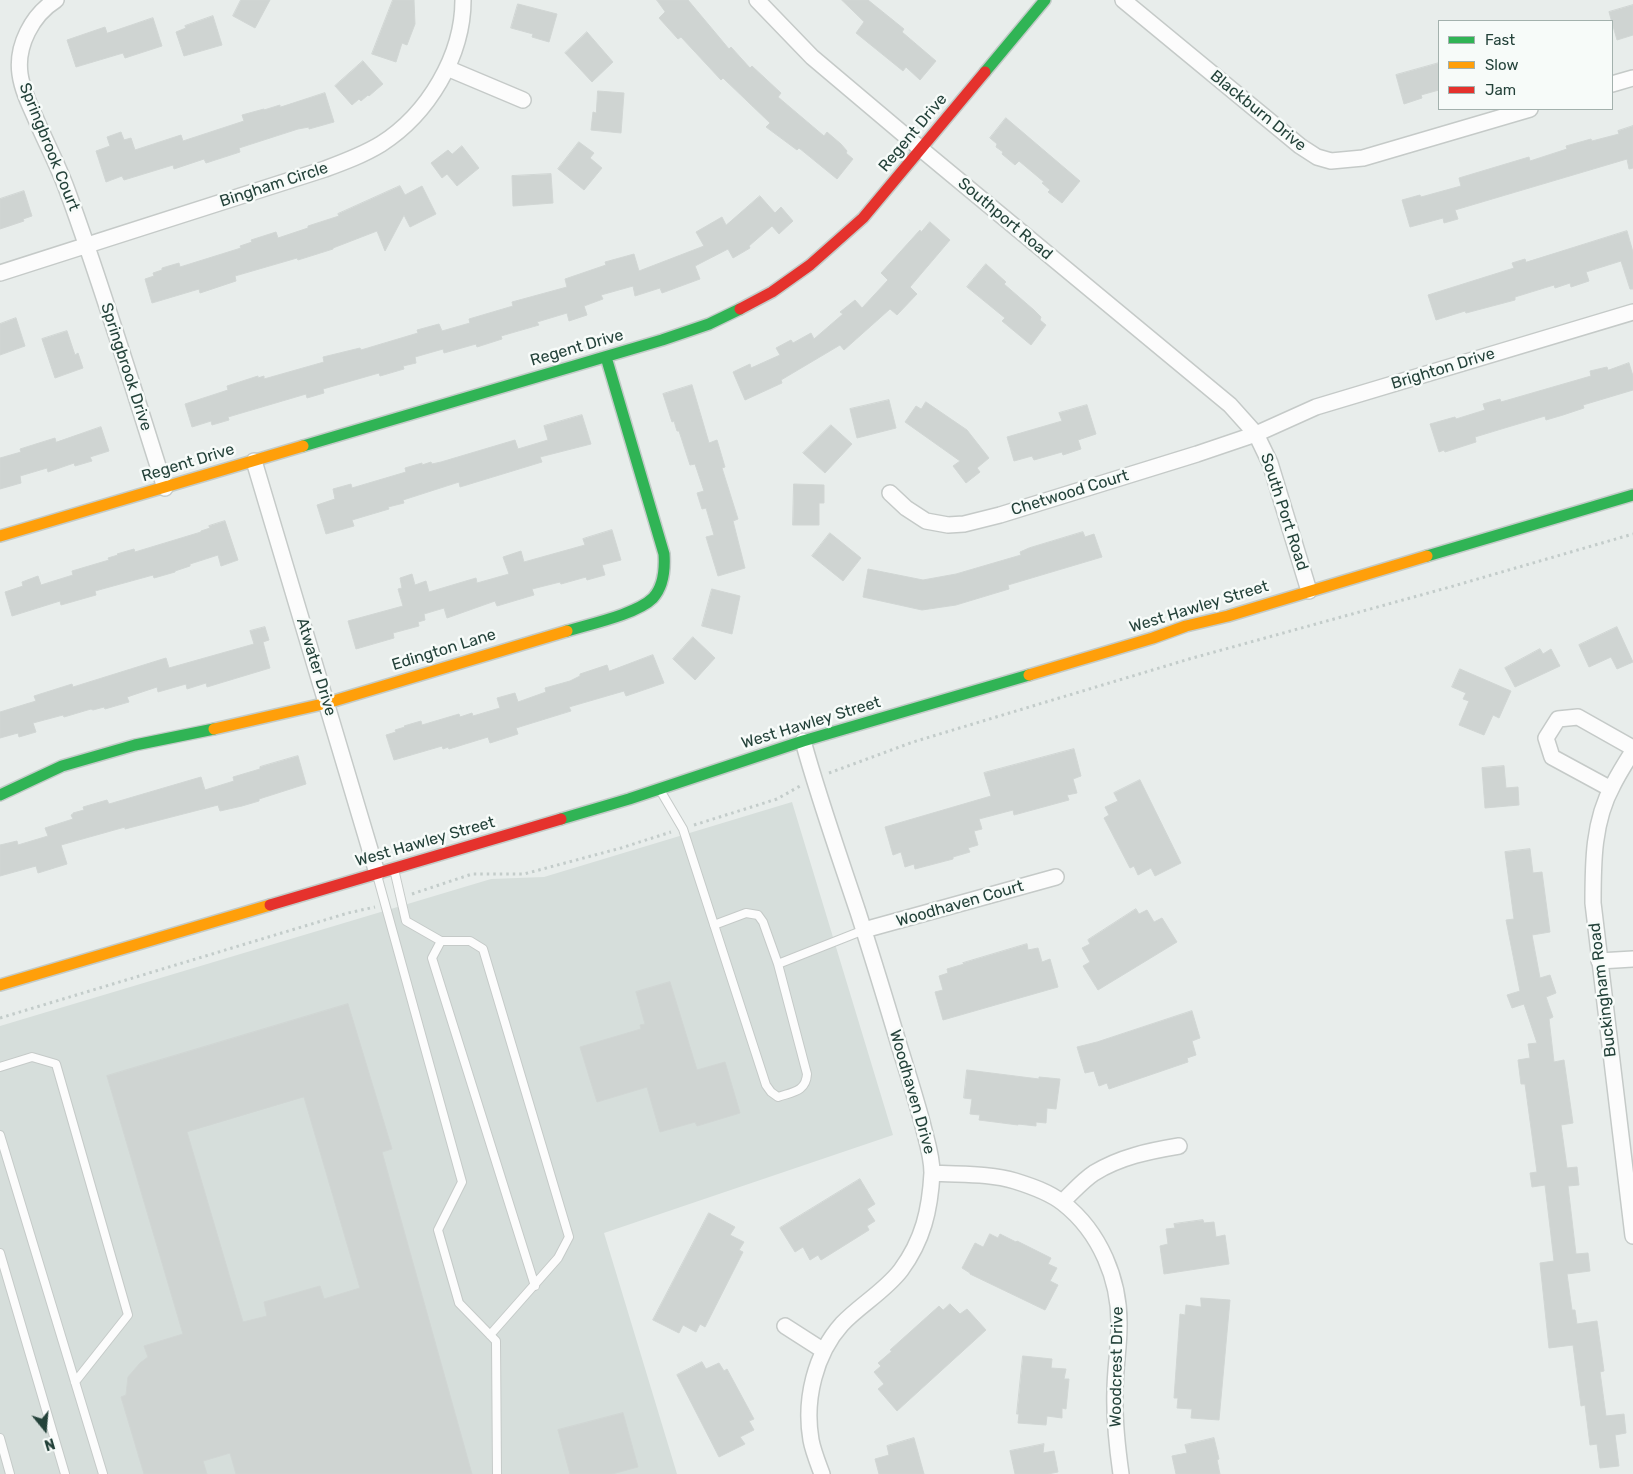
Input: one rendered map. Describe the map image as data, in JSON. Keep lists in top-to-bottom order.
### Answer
{
  "streets": {
    "street": [
      "Blackburn Drive",
      "Regent Drive",
      "Springbrook Court",
      "Bingham Circle",
      "Southport Road",
      "Springbrook Drive",
      "Brighton Drive",
      "Chetwood Court",
      "South Port Road",
      "West Hawley Street",
      "Edington Lane",
      "Atwater Drive",
      "Woodhaven Court",
      "Buckingham Road",
      "Woodhaven Drive",
      "Woodcrest Drive"
    ]
  },
  "crossings": [
    ["Regent Drive", "Southport Road"],
    ["Regent Drive", "Springbrook Drive"],
    ["Regent Drive", "Edington Lane"],
    ["Regent Drive", "Atwater Drive"],
    ["Springbrook Court", "Bingham Circle"],
    ["Springbrook Court", "Springbrook Drive"],
    ["Bingham Circle", "Springbrook Drive"],
    ["Southport Road", "Brighton Drive"],
    ["Southport Road", "Chetwood Court"],
    ["Southport Road", "South Port Road"],
    ["Brighton Drive", "Chetwood Court"],
    ["Brighton Drive", "South Port Road"],
    ["Chetwood Court", "South Port Road"],
    ["South Port Road", "West Hawley Street"],
    ["West Hawley Street", "Atwater Drive"],
    ["West Hawley Street", "Woodhaven Drive"],
    ["Edington Lane", "Atwater Drive"],
    ["Woodhaven Court", "Woodhaven Drive"],
    ["Woodhaven Drive", "Woodcrest Drive"]
  ],
  "legend": ["Fast", "Slow", "Jam"],
  "north": "bottom"
}
